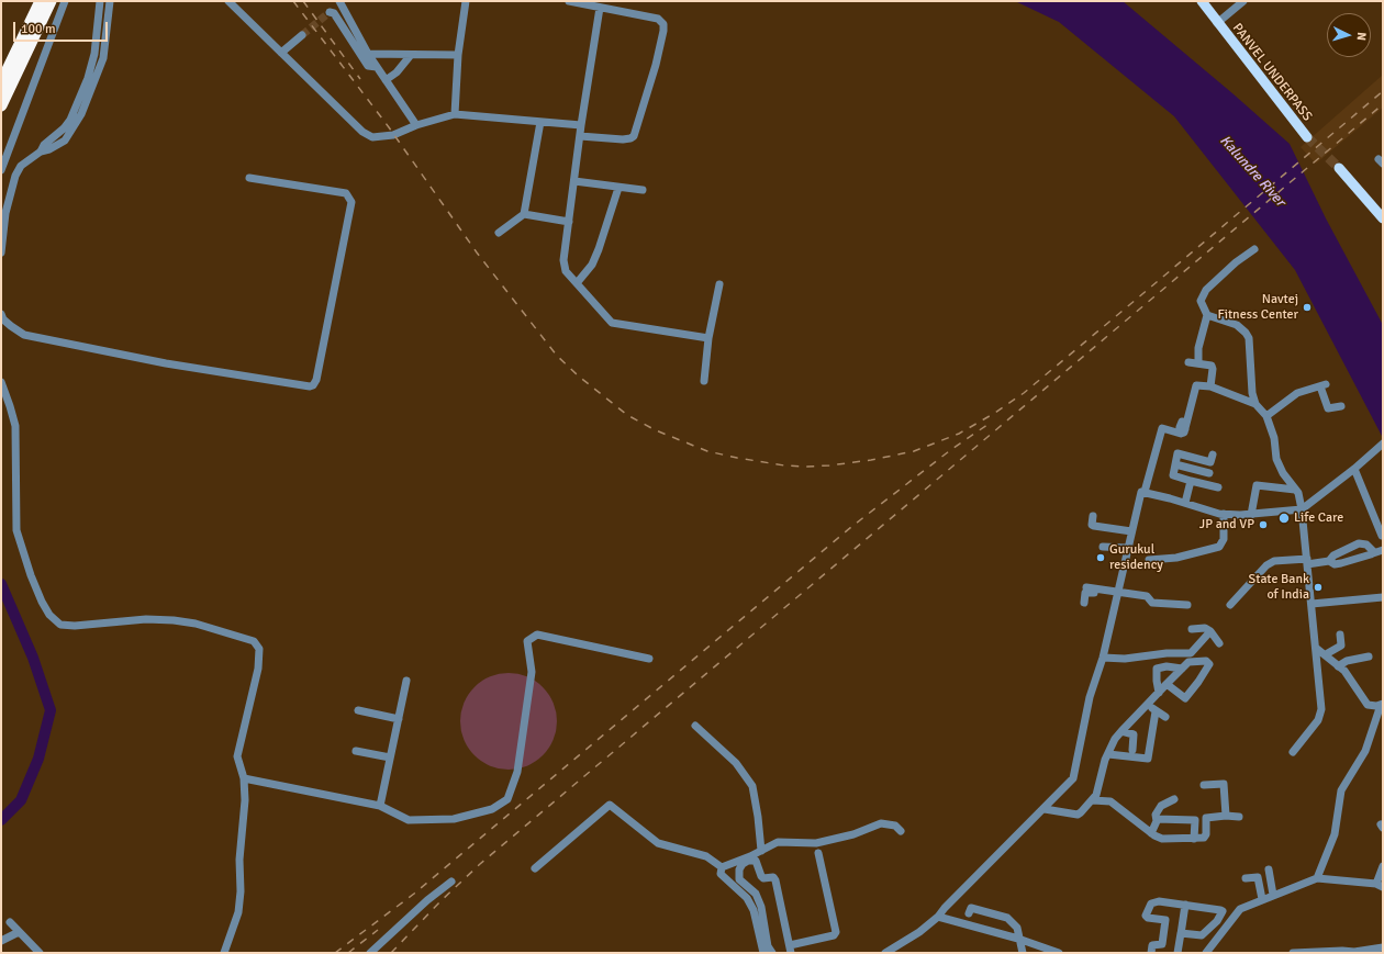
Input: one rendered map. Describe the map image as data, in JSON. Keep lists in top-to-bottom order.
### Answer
{
  "streets": {
    "main road": ["PANVEL UNDERPASS"]
  },
  "water": ["Kalundre River"],
  "places": [
    "Navtej Fitness Center",
    "Life Care",
    "JP and VP",
    "Gurukul residency",
    "State Bank of India"
  ],
  "scale_bar": "100 m",
  "north": "right"
}
